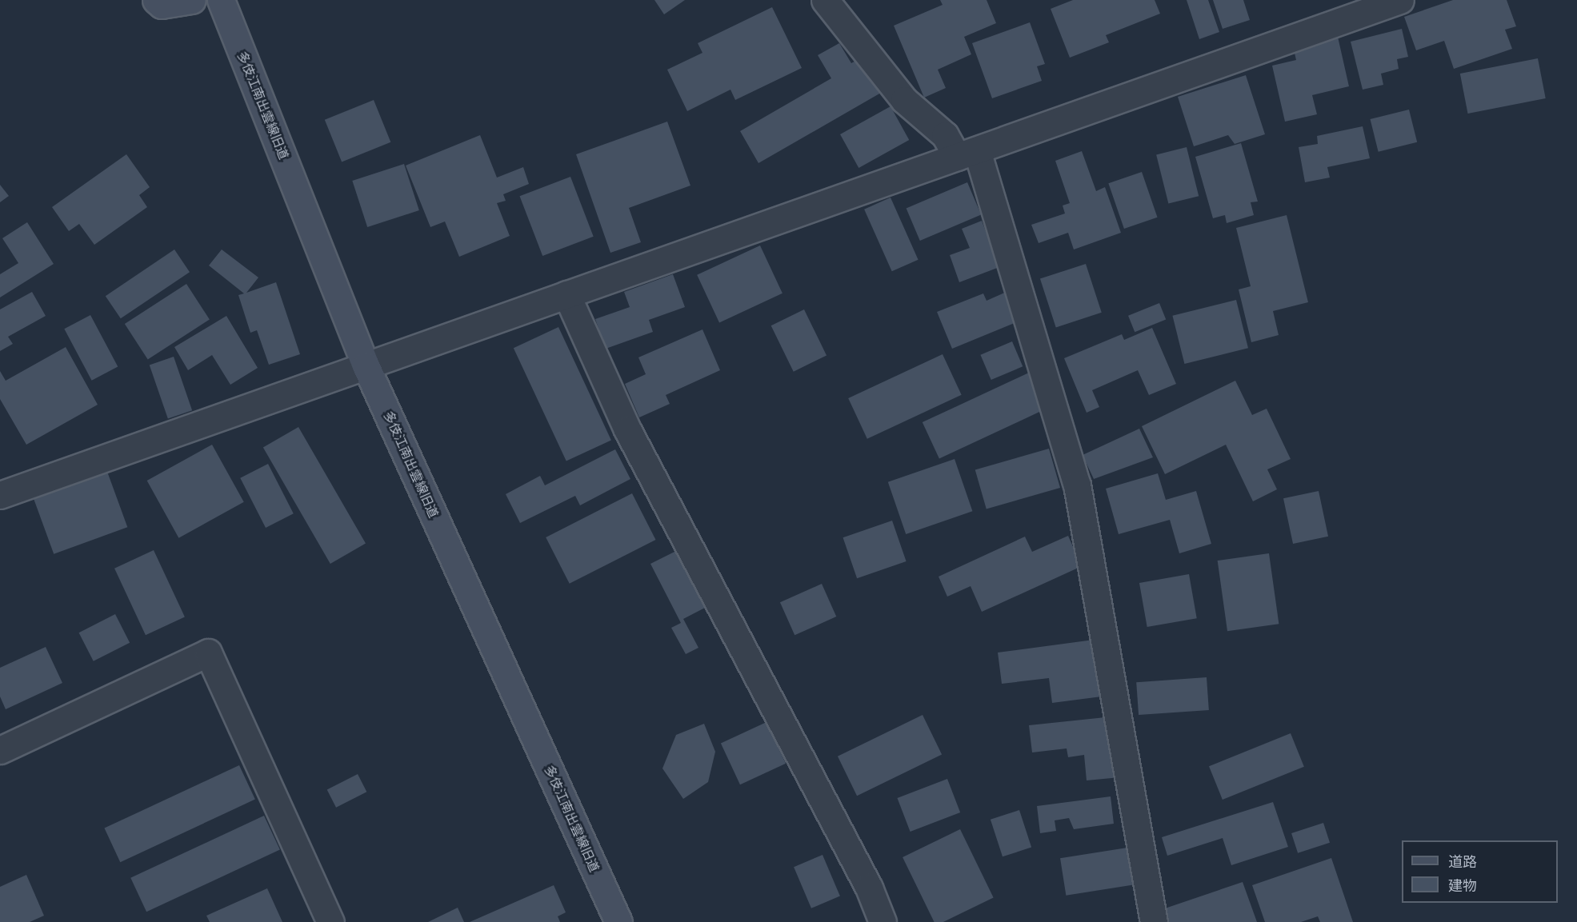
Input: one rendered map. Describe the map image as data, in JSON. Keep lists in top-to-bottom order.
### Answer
{
  "streets": {
    "street": ["多伎江南出雲線旧道"]
  },
  "legend": ["道路", "建物"]
}
